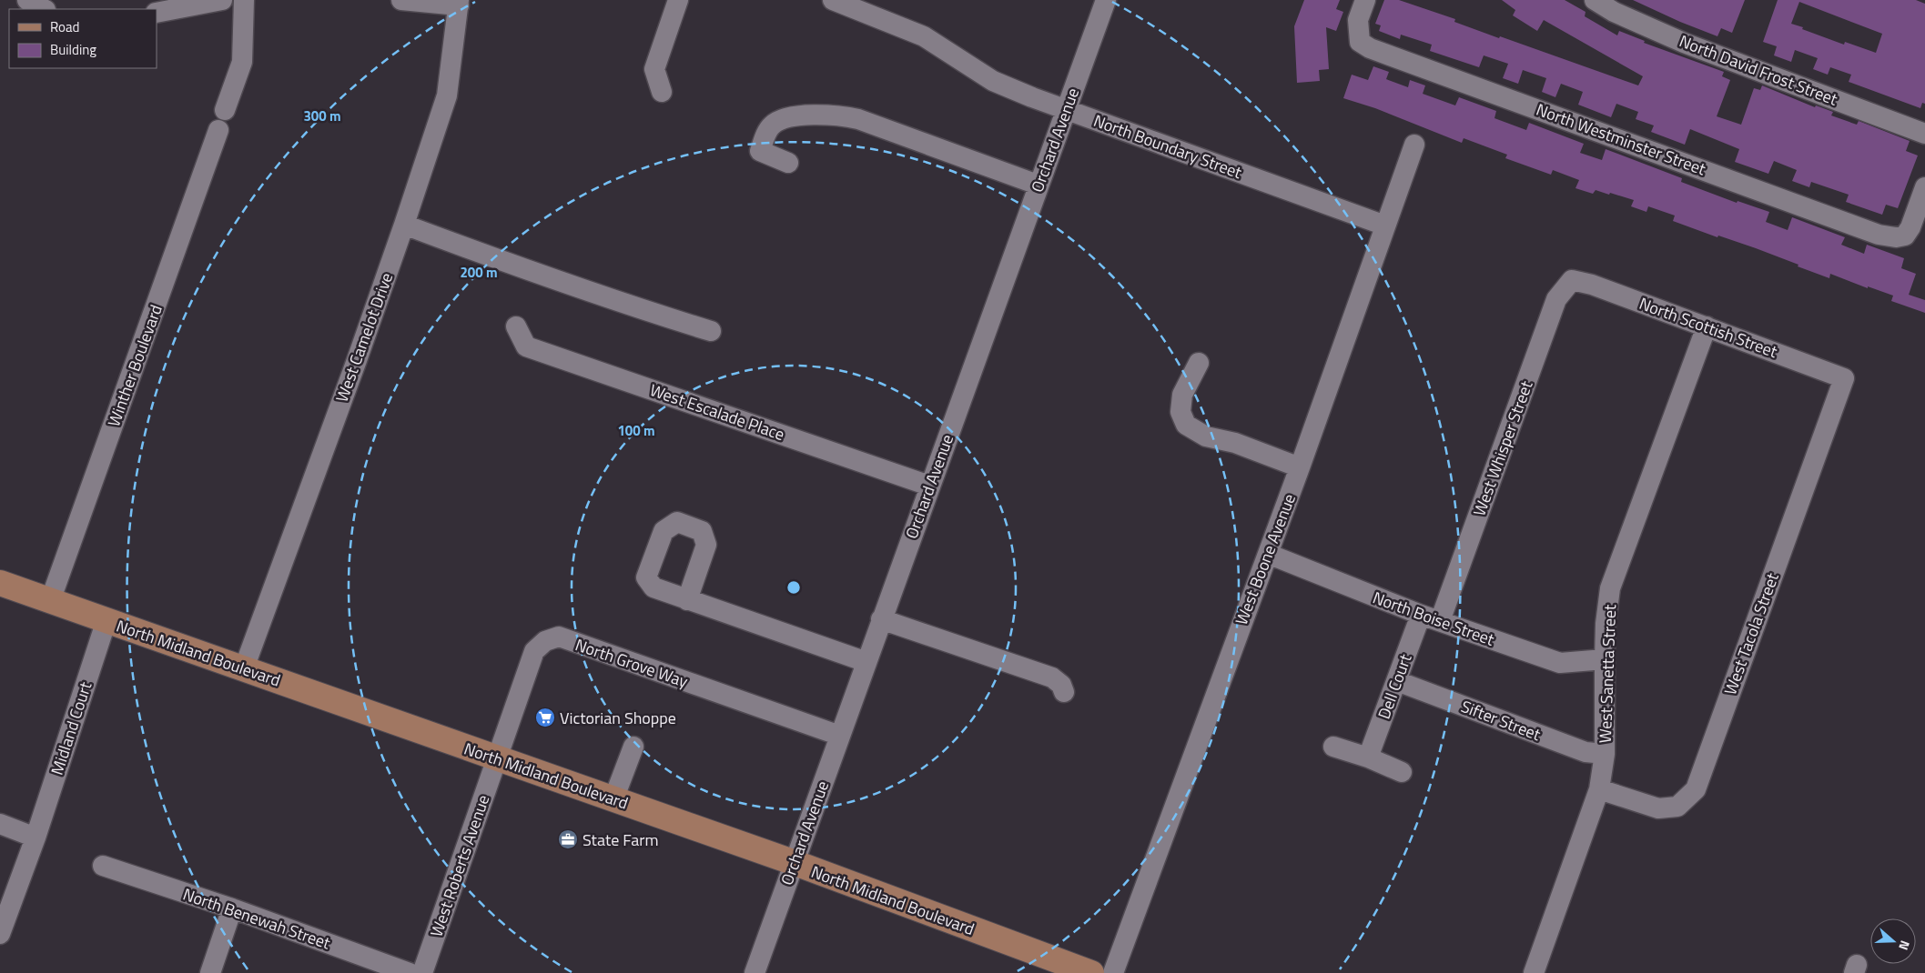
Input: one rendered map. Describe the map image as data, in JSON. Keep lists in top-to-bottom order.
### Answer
{
  "streets": {
    "main road": ["North Midland Boulevard"],
    "street": [
      "North David Frost Street",
      "North Westminster Street",
      "Orchard Avenue",
      "North Boundary Street",
      "North Scottish Street",
      "West Camelot Drive",
      "Winther Boulevard",
      "West Escalade Place",
      "West Whisper Street",
      "West Boone Avenue",
      "North Boise Street",
      "West Tacola Street",
      "North Grove Way",
      "West Sanetta Street",
      "Dell Court",
      "Sifter Street",
      "Midland Court",
      "West Roberts Avenue",
      "North Benewah Street"
    ]
  },
  "crossings": [
    ["Orchard Avenue", "North Boundary Street"],
    ["Orchard Avenue", "West Escalade Place"],
    ["Orchard Avenue", "North Midland Boulevard"],
    ["Orchard Avenue", "North Grove Way"],
    ["North Boundary Street", "West Boone Avenue"],
    ["North Scottish Street", "West Whisper Street"],
    ["North Scottish Street", "West Tacola Street"],
    ["North Scottish Street", "West Sanetta Street"],
    ["West Camelot Drive", "North Midland Boulevard"],
    ["Winther Boulevard", "North Midland Boulevard"],
    ["West Whisper Street", "North Boise Street"],
    ["West Boone Avenue", "North Boise Street"],
    ["North Boise Street", "West Sanetta Street"],
    ["North Boise Street", "Dell Court"],
    ["West Tacola Street", "West Sanetta Street"],
    ["North Midland Boulevard", "North Grove Way"],
    ["North Midland Boulevard", "Midland Court"],
    ["North Midland Boulevard", "West Roberts Avenue"],
    ["North Grove Way", "West Roberts Avenue"],
    ["West Sanetta Street", "Sifter Street"],
    ["Dell Court", "Sifter Street"]
  ],
  "places": {
    "supermarket": ["Victorian Shoppe"],
    "office": ["State Farm"]
  },
  "legend": ["Road", "Building"],
  "north": "right",
  "rings": ["300 m", "200 m", "100 m"]
}
